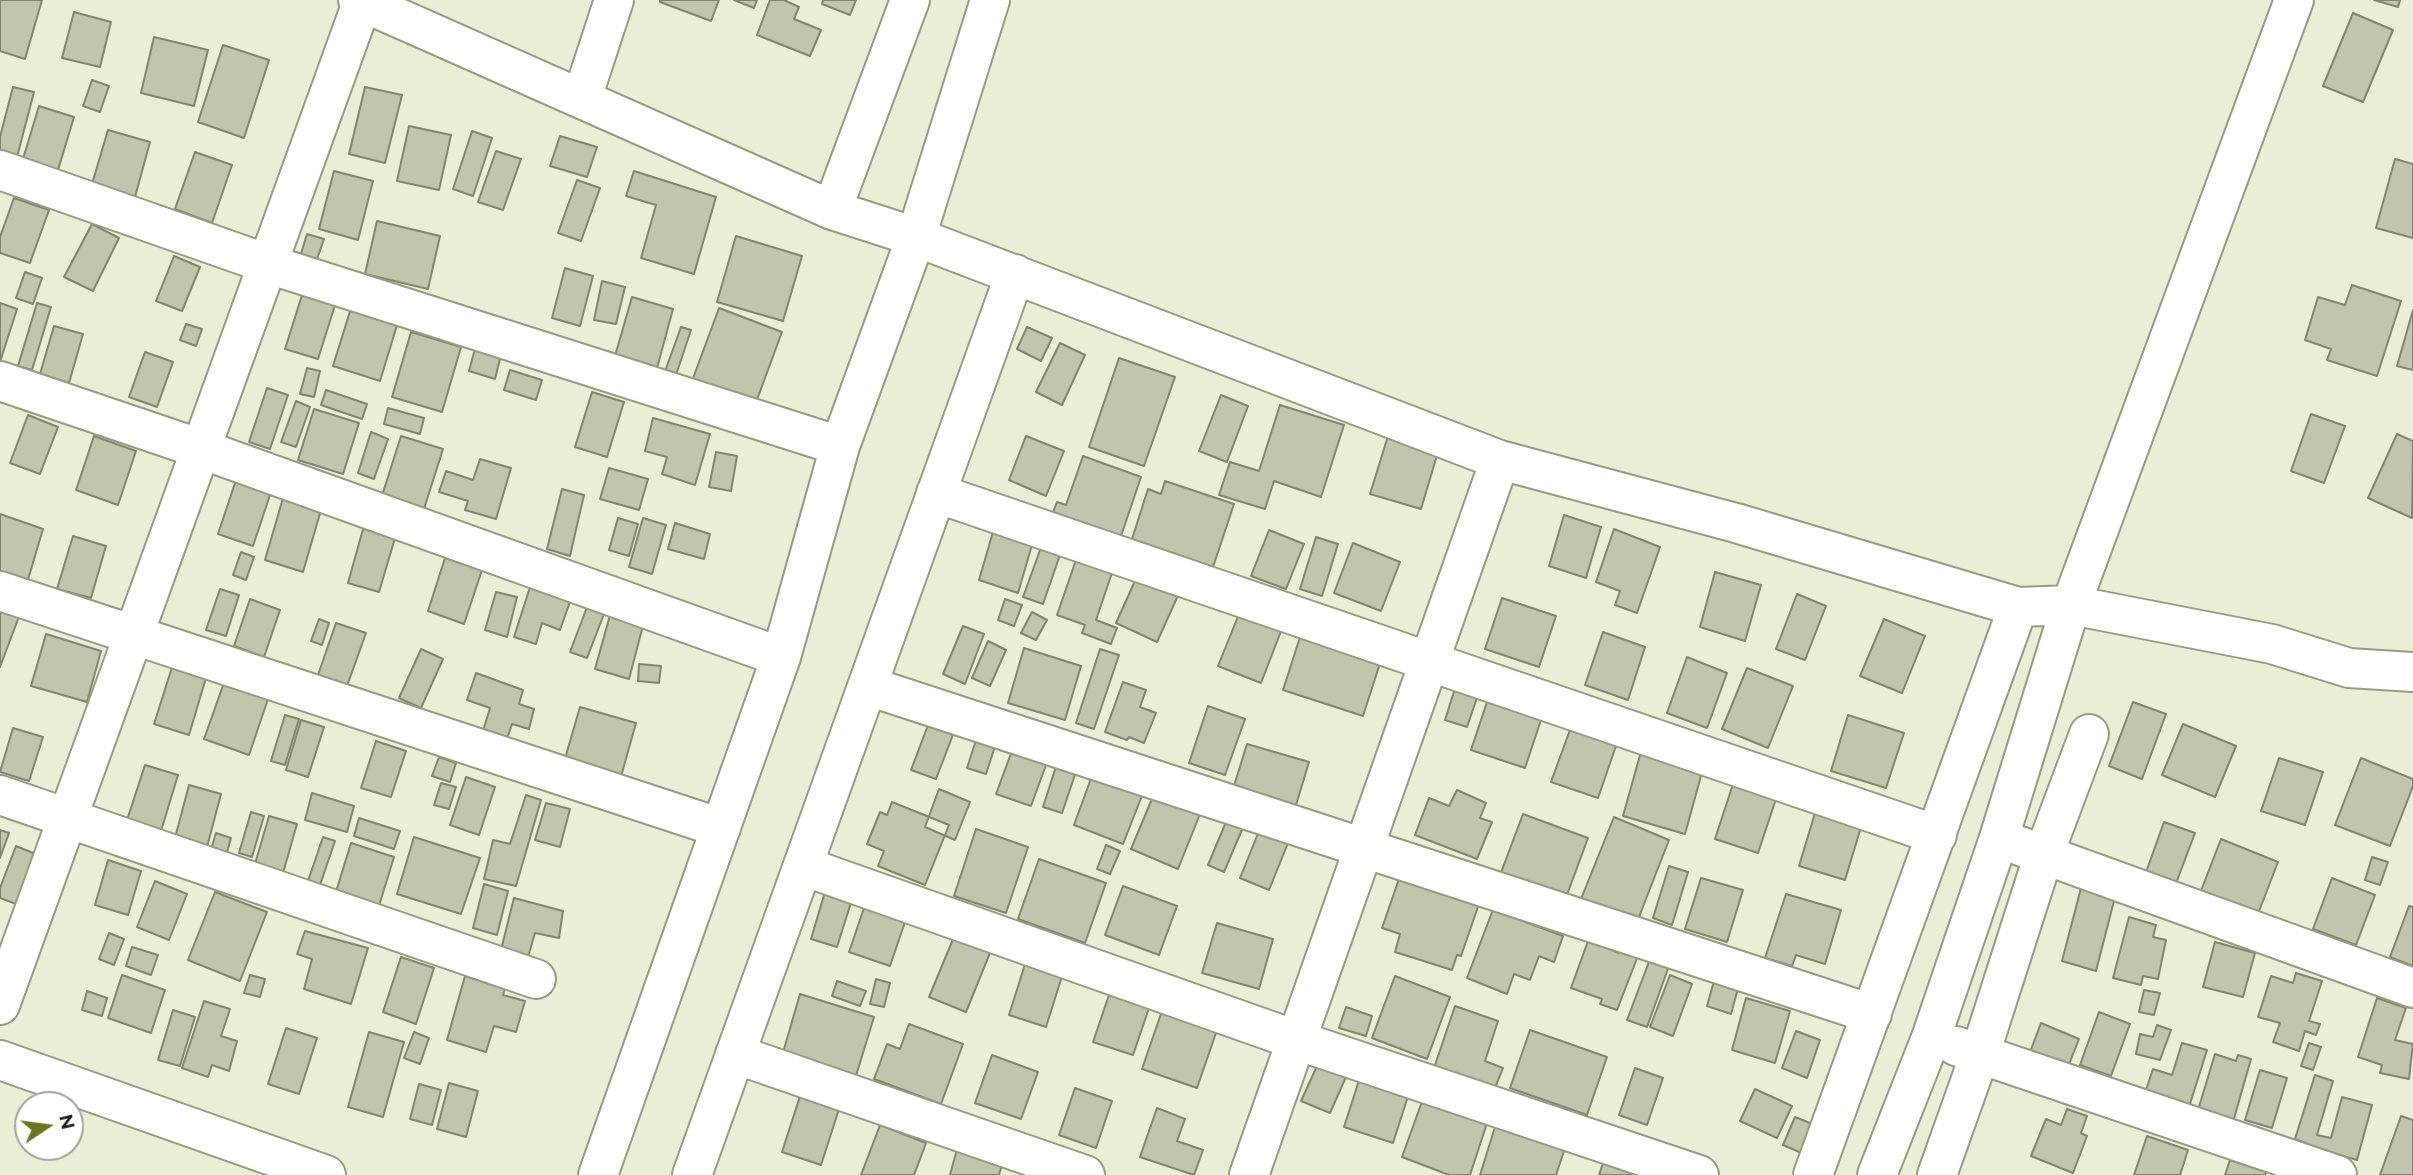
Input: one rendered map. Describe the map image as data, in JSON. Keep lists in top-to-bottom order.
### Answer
{
  "north": "right"
}
